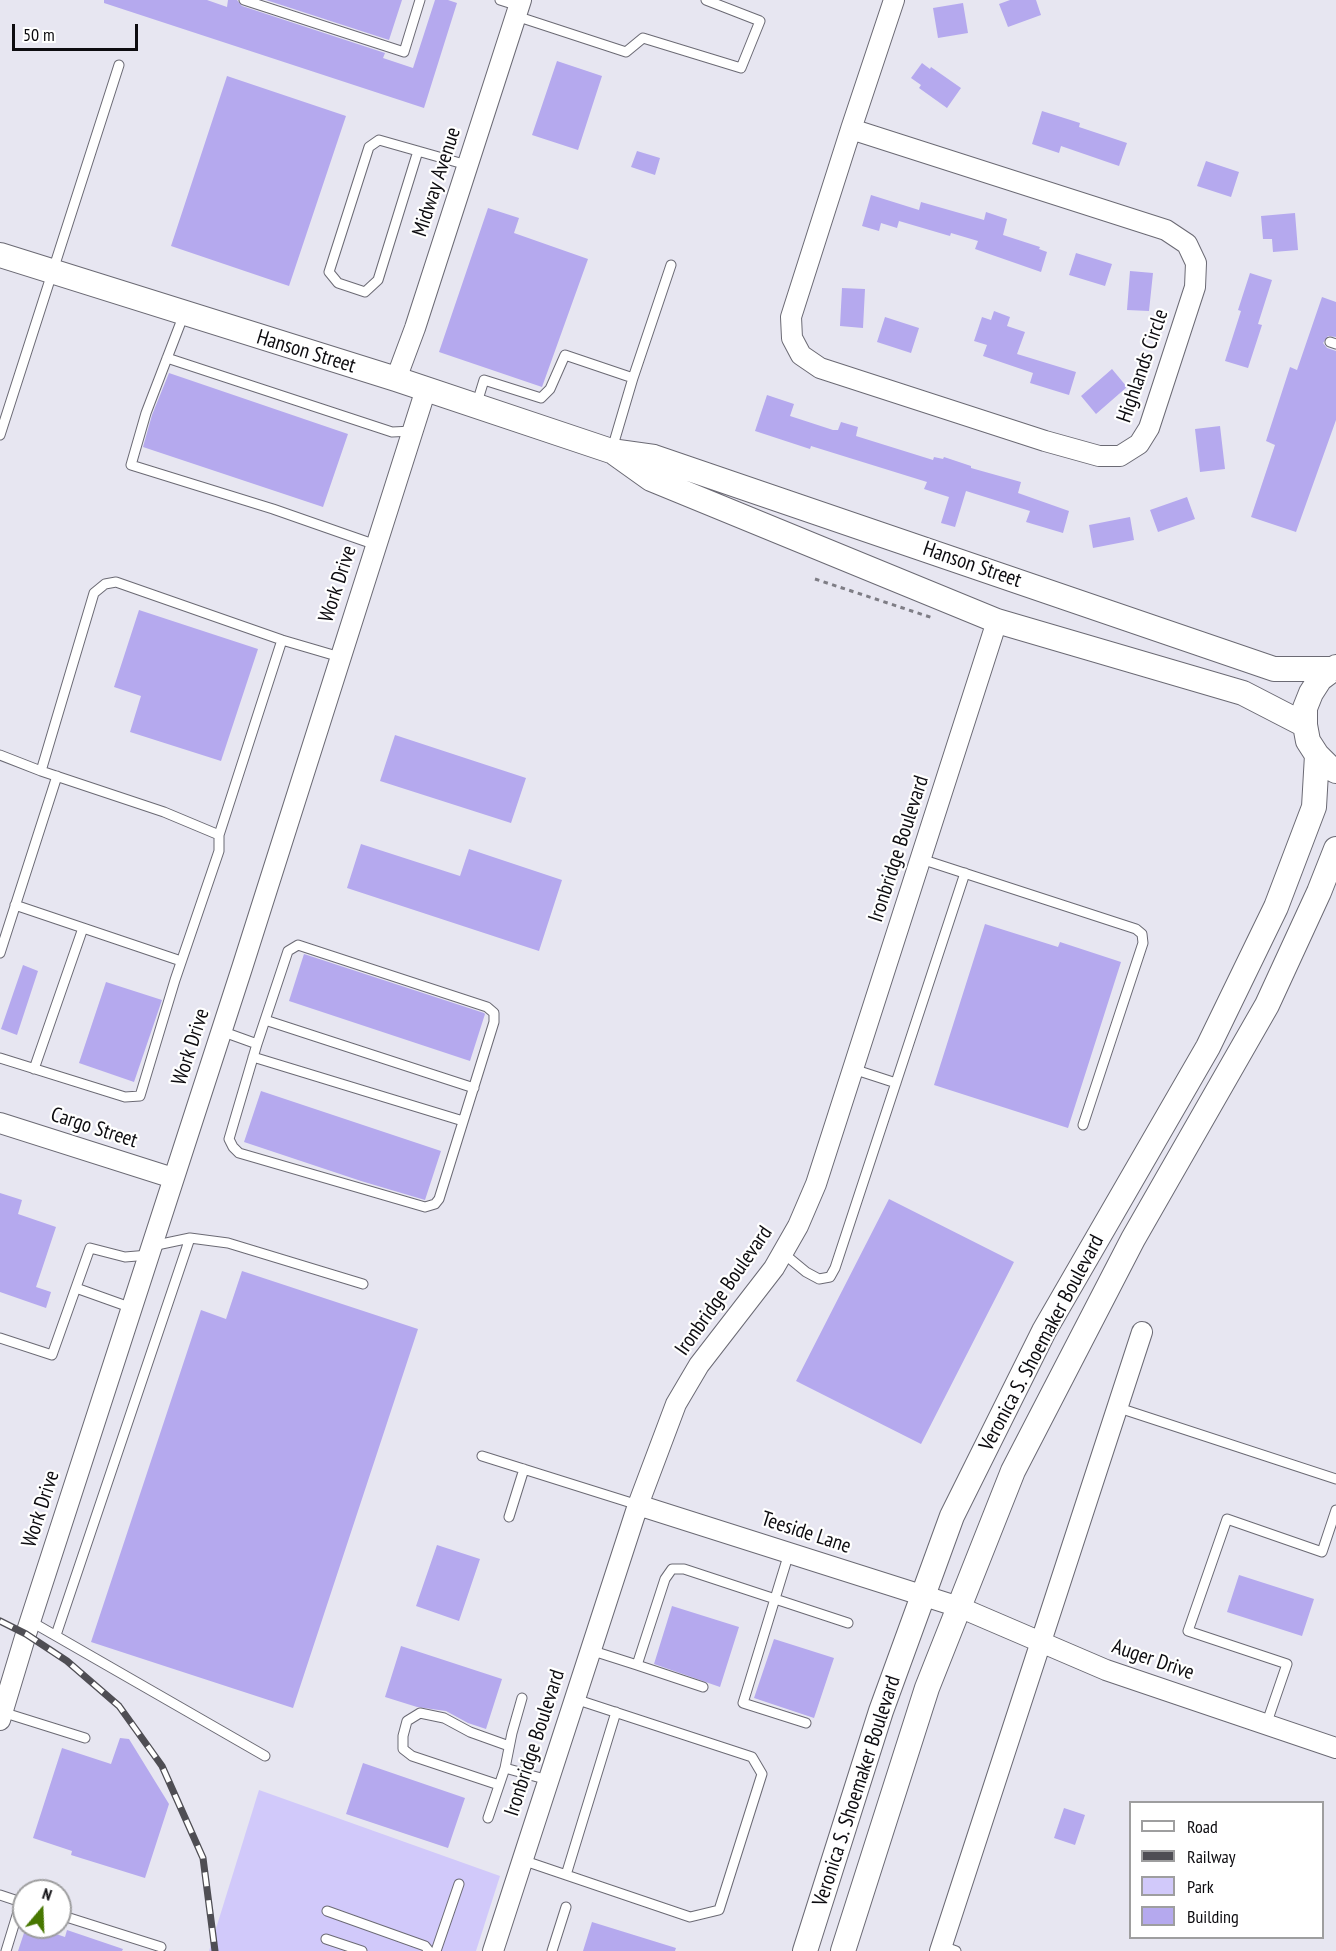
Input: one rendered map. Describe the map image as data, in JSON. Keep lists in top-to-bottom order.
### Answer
{
  "streets": {
    "street": [
      "Midway Avenue",
      "Hanson Street",
      "Highlands Circle",
      "Work Drive",
      "Ironbridge Boulevard",
      "Cargo Street",
      "Veronica S. Shoemaker Boulevard",
      "Teeside Lane",
      "Auger Drive"
    ]
  },
  "crossings": [
    ["Midway Avenue", "Hanson Street"],
    ["Hanson Street", "Work Drive"],
    ["Hanson Street", "Ironbridge Boulevard"],
    ["Work Drive", "Cargo Street"],
    ["Ironbridge Boulevard", "Teeside Lane"],
    ["Veronica S. Shoemaker Boulevard", "Teeside Lane"],
    ["Veronica S. Shoemaker Boulevard", "Auger Drive"],
    ["Teeside Lane", "Auger Drive"]
  ],
  "legend": [
    "Road",
    "Railway",
    "Park",
    "Building"
  ],
  "scale_bar": "50 m",
  "north": "top"
}
